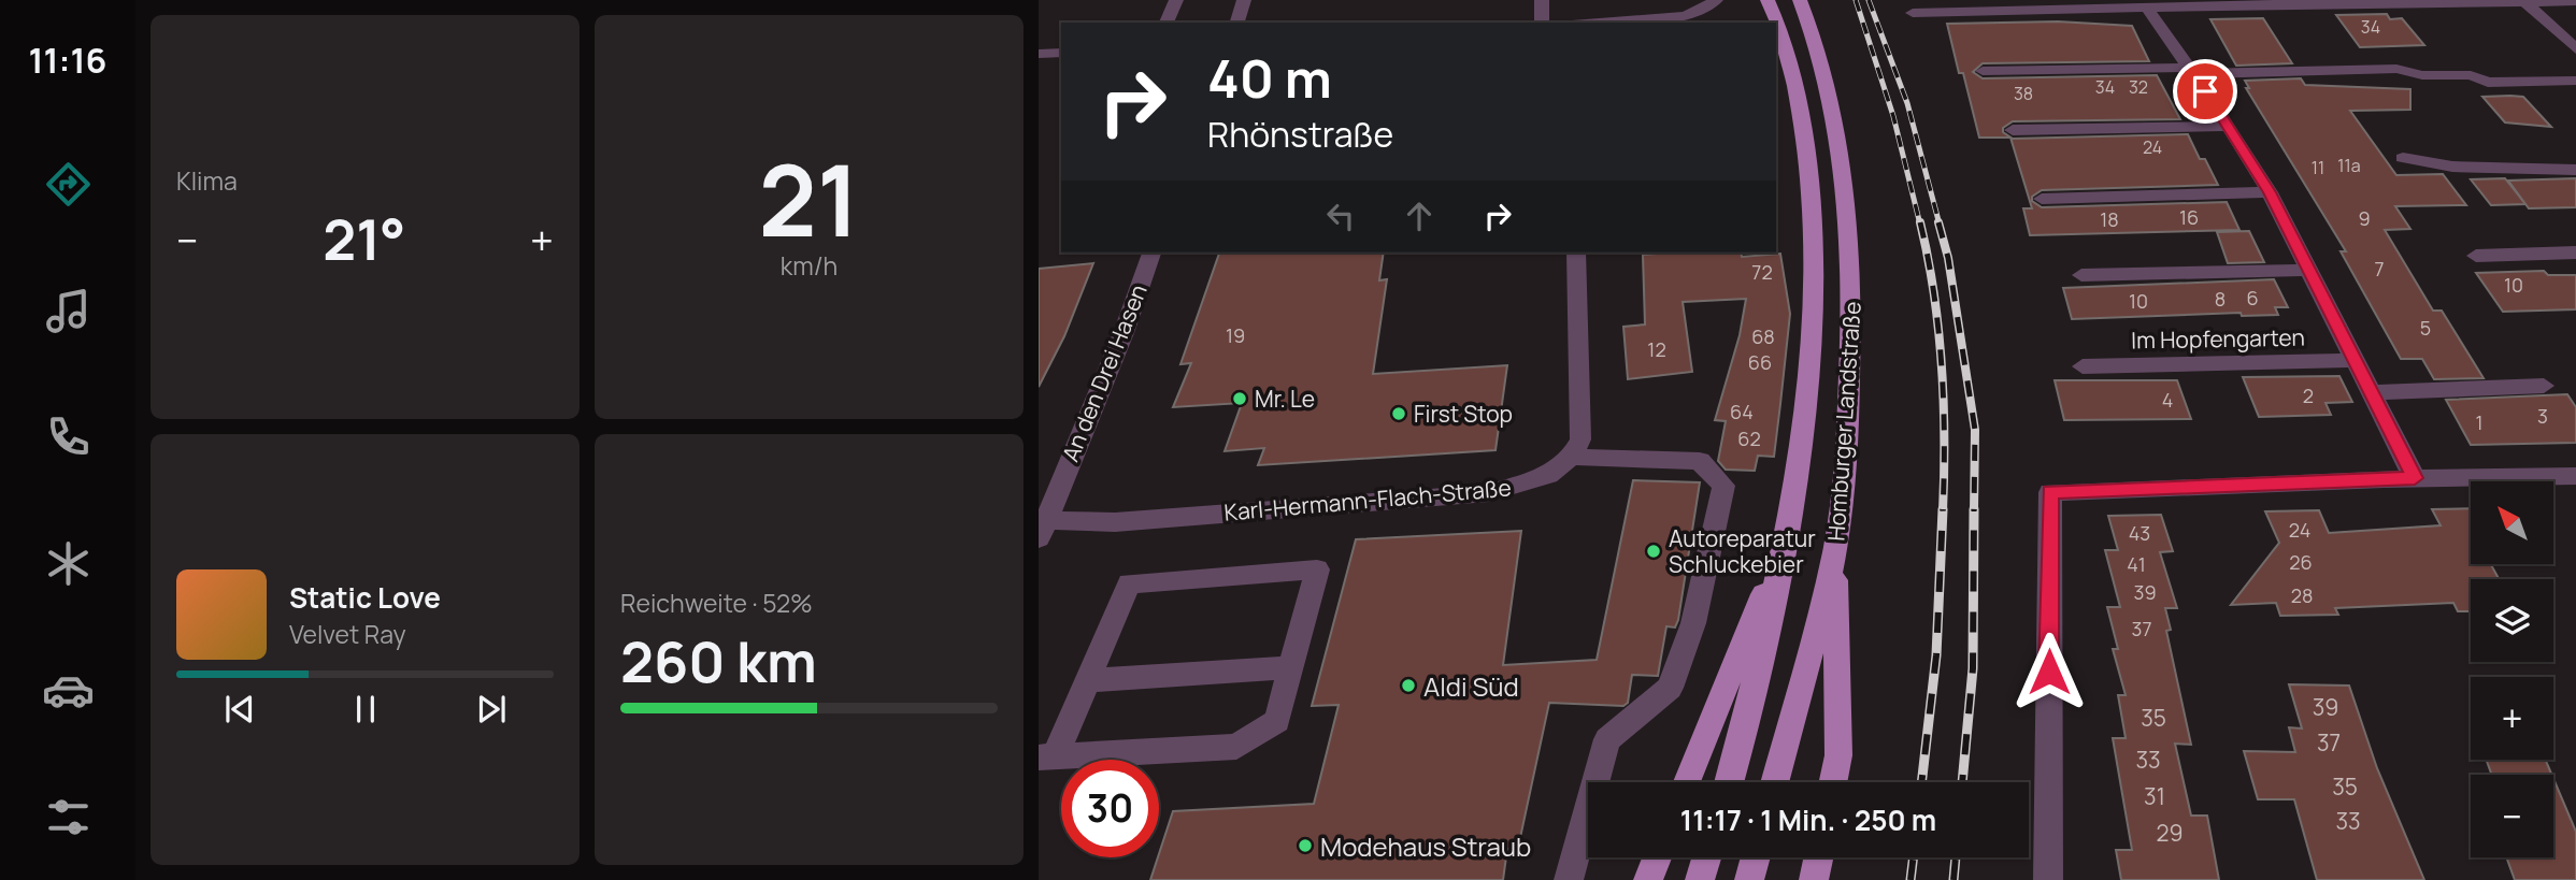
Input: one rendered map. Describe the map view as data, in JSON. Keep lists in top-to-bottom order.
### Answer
{
  "streets": {
    "main road": ["Homburger Landstraße"],
    "street": ["Im Hopfengarten", "An den Drei Hasen", "Karl-Hermann-Flach-Straße"]
  },
  "crossings": [
    ["An den Drei Hasen", "Karl-Hermann-Flach-Straße"]
  ],
  "places": [
    "Mr. Le",
    "First Stop",
    "Autoreparatur Schluckebier",
    "Aldi Süd",
    "Modehaus Straub"
  ],
  "house_numbers": [
    "34",
    "34",
    "32",
    "38",
    "24",
    "11a",
    "11",
    "16",
    "9",
    "18",
    "7",
    "72",
    "10",
    "6",
    "8",
    "10",
    "5",
    "19",
    "68",
    "12",
    "66",
    "2",
    "4",
    "64",
    "3",
    "1",
    "62",
    "24",
    "43",
    "26",
    "41",
    "39",
    "28",
    "37",
    "39",
    "35",
    "37",
    "33",
    "35",
    "31",
    "33",
    "29"
  ],
  "north": "top left",
  "page": {
    "tabs": "11:16",
    "tile": [
      "Klima",
      ["21", "km/h"],
      ["Reichweite · 52%", "260 km"]
    ],
    "turn": ["40 m", "Rhönstraße"],
    "heat": ["−", "21°", "+"],
    "map_buttons": ["+", "−"],
    "song": ["Static Love", "Velvet Ray"],
    "limit": "30",
    "trip": "11:17 · 1 Min. · 250 m"
  }
}
